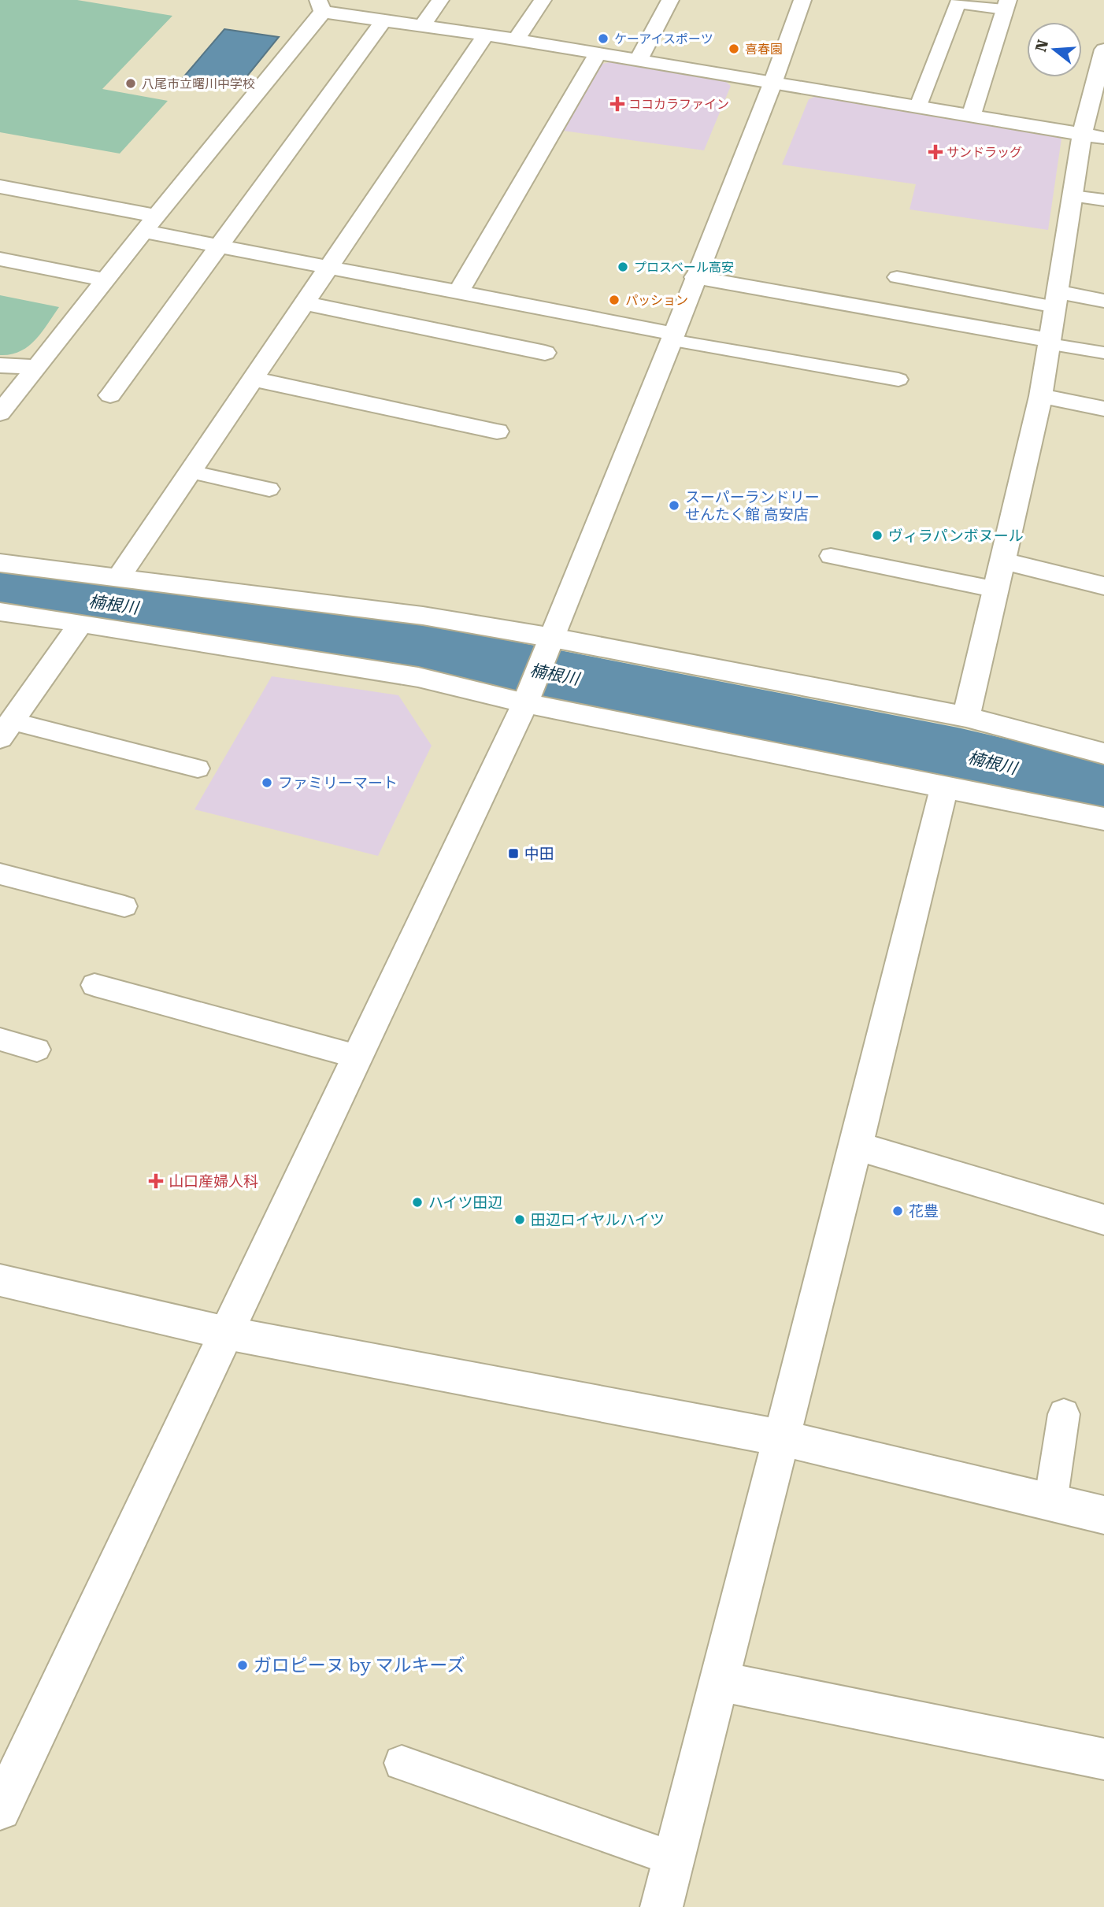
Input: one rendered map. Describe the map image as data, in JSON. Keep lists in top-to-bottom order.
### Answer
{
  "water": ["楠根川"],
  "places": {
    "other": [
      "ケーアイスポーツ",
      "喜春園",
      "八尾市立曙川中学校",
      "プロスベール高安",
      "パッション",
      "スーパーランドリー せんたく館 高安店",
      "ヴィラパンボヌール",
      "ファミリーマート",
      "ハイツ田辺",
      "花豊",
      "田辺ロイヤルハイツ",
      "ガロピーヌ by マルキーズ"
    ],
    "health": ["ココカラファイン", "サンドラッグ", "山口産婦人科"],
    "transit": ["中田"]
  },
  "north": "left"
}
